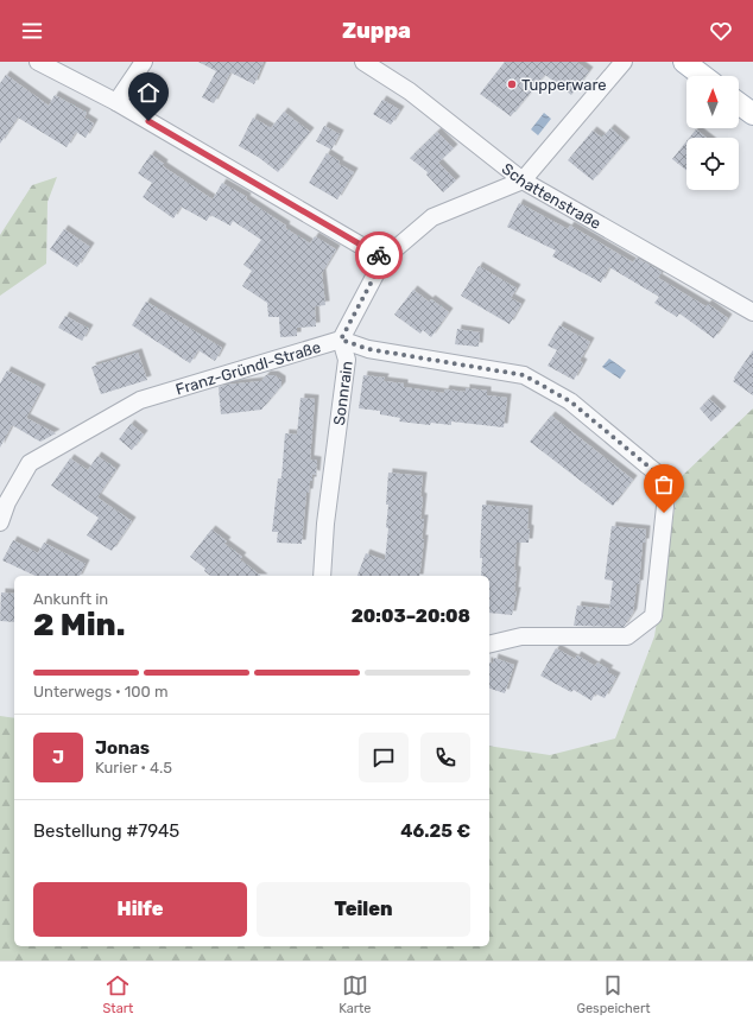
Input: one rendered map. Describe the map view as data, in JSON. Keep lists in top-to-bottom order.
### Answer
{
  "streets": {
    "street": ["Schattenstraße", "Franz-Gründl-Straße", "Sonnrain"]
  },
  "crossings": [
    ["Schattenstraße", "Franz-Gründl-Straße"],
    ["Franz-Gründl-Straße", "Sonnrain"]
  ],
  "places": ["Tupperware"],
  "north": "top",
  "page": {
    "header": "Zuppa",
    "heading": ["2 Min.", "Ankunft in", "20:03–20:08"],
    "panel": [
      "Jonas",
      "Kurier · 4.5",
      "Bestellung #7945",
      "46.25 €"
    ],
    "bar": "Unterwegs · 100 m",
    "round": "J",
    "buttons": ["Hilfe", "Teilen"],
    "tabs": ["Start", "Karte", "Gespeichert"]
  }
}
